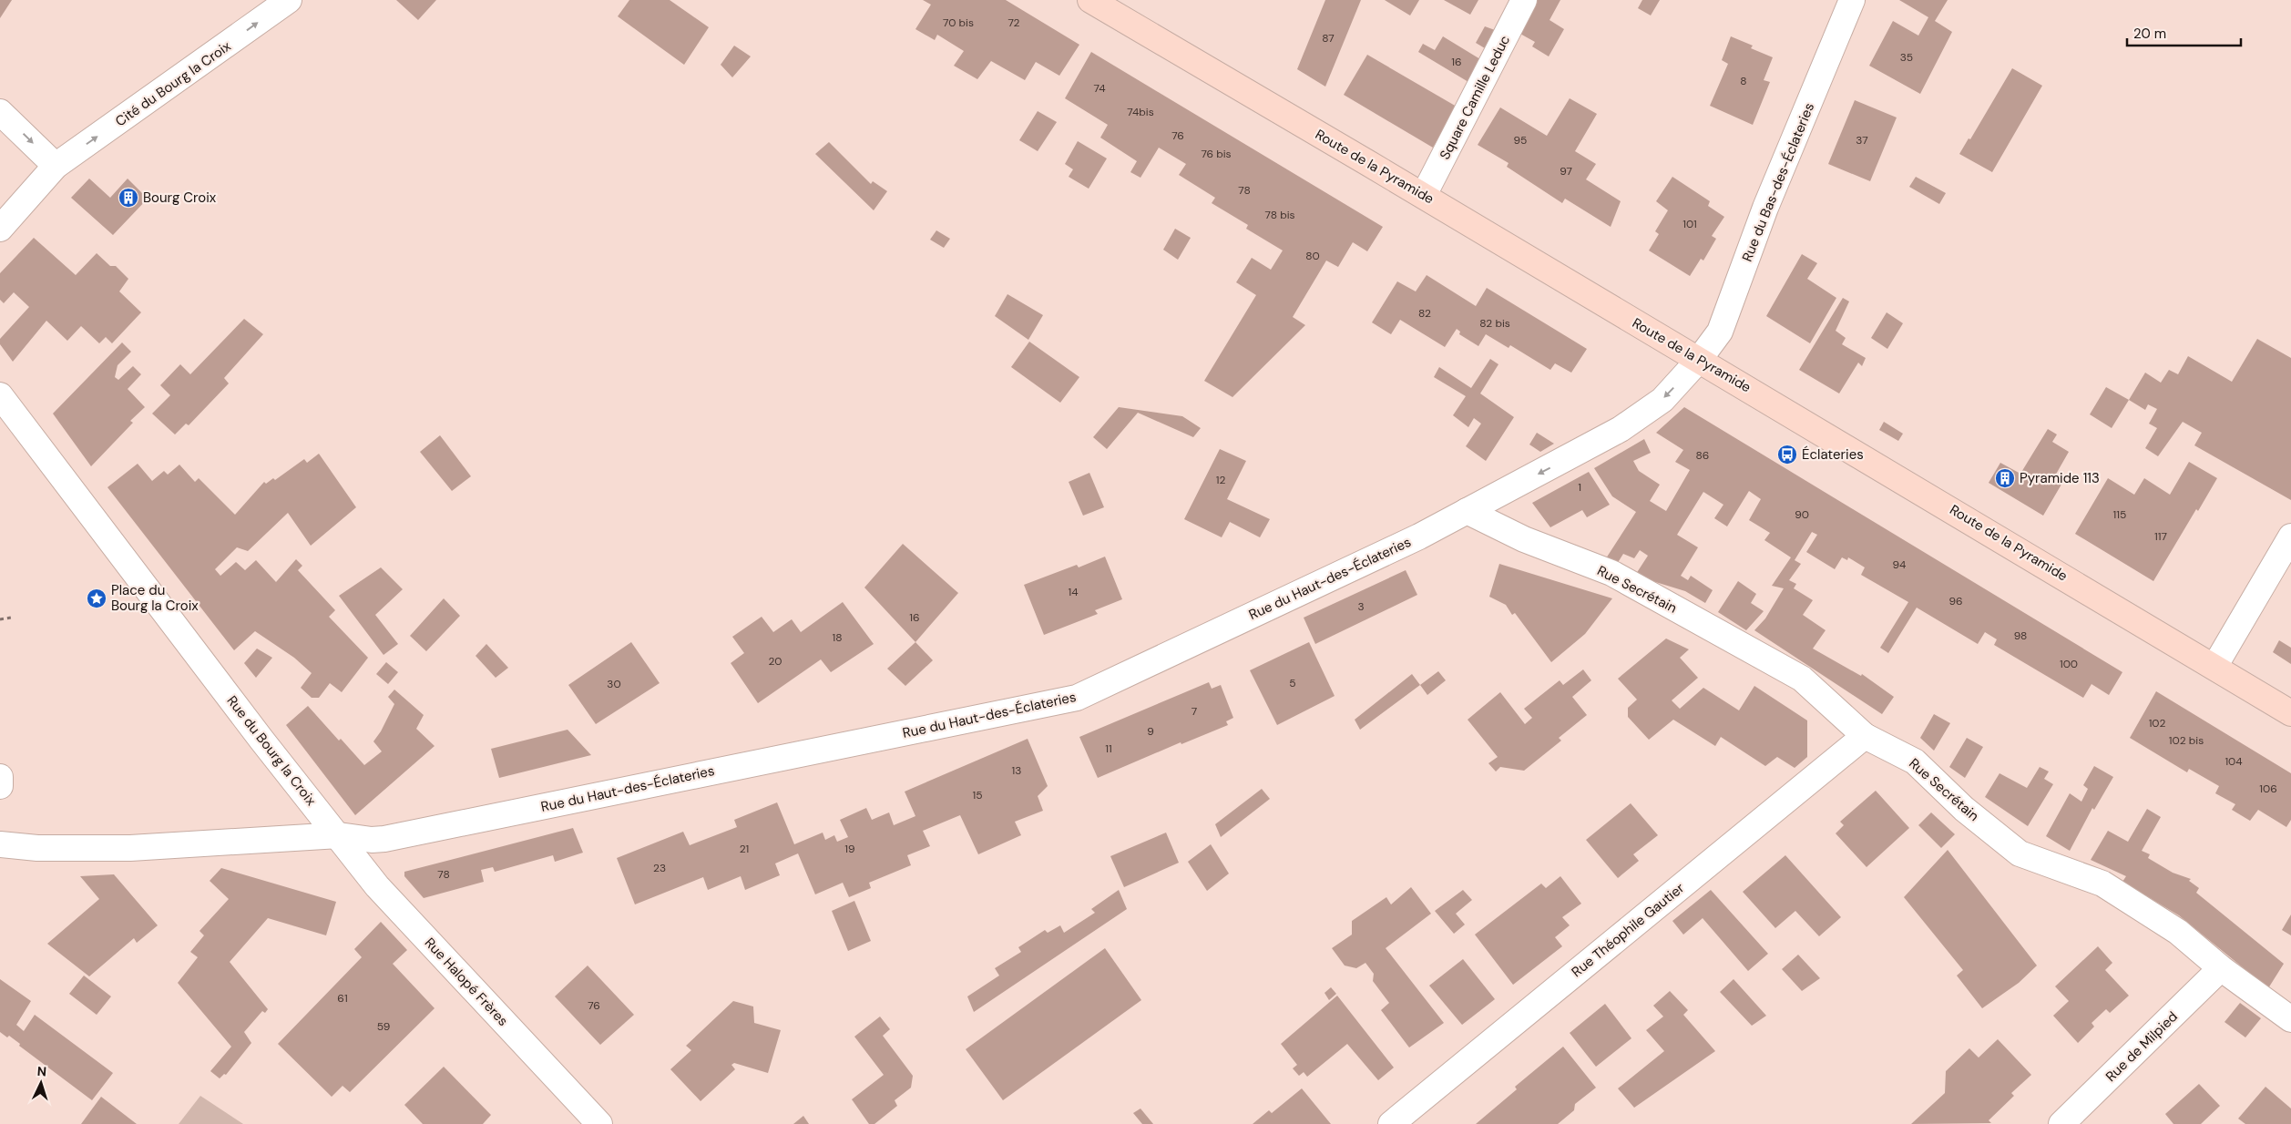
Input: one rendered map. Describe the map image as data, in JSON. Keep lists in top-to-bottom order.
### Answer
{
  "streets": {
    "main road": ["Route de la Pyramide"],
    "street": [
      "Cité du Bourg la Croix",
      "Square Camille Leduc",
      "Rue du Bas-des-Éclateries",
      "Rue du Haut-des-Éclateries",
      "Rue Secrétain",
      "Rue du Bourg la Croix",
      "Rue Théophile Gautier",
      "Rue Halopé Frères",
      "Rue de Milpied"
    ]
  },
  "crossings": [
    ["Square Camille Leduc", "Route de la Pyramide"],
    ["Route de la Pyramide", "Rue du Bas-des-Éclateries"],
    ["Route de la Pyramide", "Rue du Haut-des-Éclateries"],
    ["Rue du Bas-des-Éclateries", "Rue du Haut-des-Éclateries"],
    ["Rue du Haut-des-Éclateries", "Rue Secrétain"],
    ["Rue du Haut-des-Éclateries", "Rue du Bourg la Croix"],
    ["Rue du Haut-des-Éclateries", "Rue Halopé Frères"],
    ["Rue Secrétain", "Rue Théophile Gautier"],
    ["Rue Secrétain", "Rue de Milpied"],
    ["Rue du Bourg la Croix", "Rue Halopé Frères"]
  ],
  "one_way": ["Cité du Bourg la Croix"],
  "places": {
    "building": ["Bourg Croix", "Pyramide 113"],
    "bus stop": ["Éclateries"],
    "place": ["Place du Bourg la Croix"]
  },
  "house_numbers": [
    "70 bis",
    "72",
    "87",
    "35",
    "16",
    "8",
    "74",
    "74bis",
    "76",
    "95",
    "37",
    "76 bis",
    "97",
    "78",
    "78 bis",
    "101",
    "80",
    "82",
    "82 bis",
    "86",
    "12",
    "1",
    "90",
    "115",
    "117",
    "94",
    "14",
    "96",
    "3",
    "16",
    "98",
    "18",
    "20",
    "100",
    "5",
    "30",
    "7",
    "102",
    "9",
    "102 bis",
    "11",
    "104",
    "13",
    "106",
    "15",
    "21",
    "19",
    "23",
    "78",
    "61",
    "76",
    "59"
  ],
  "scale_bar": "20 m",
  "north": "top"
}
